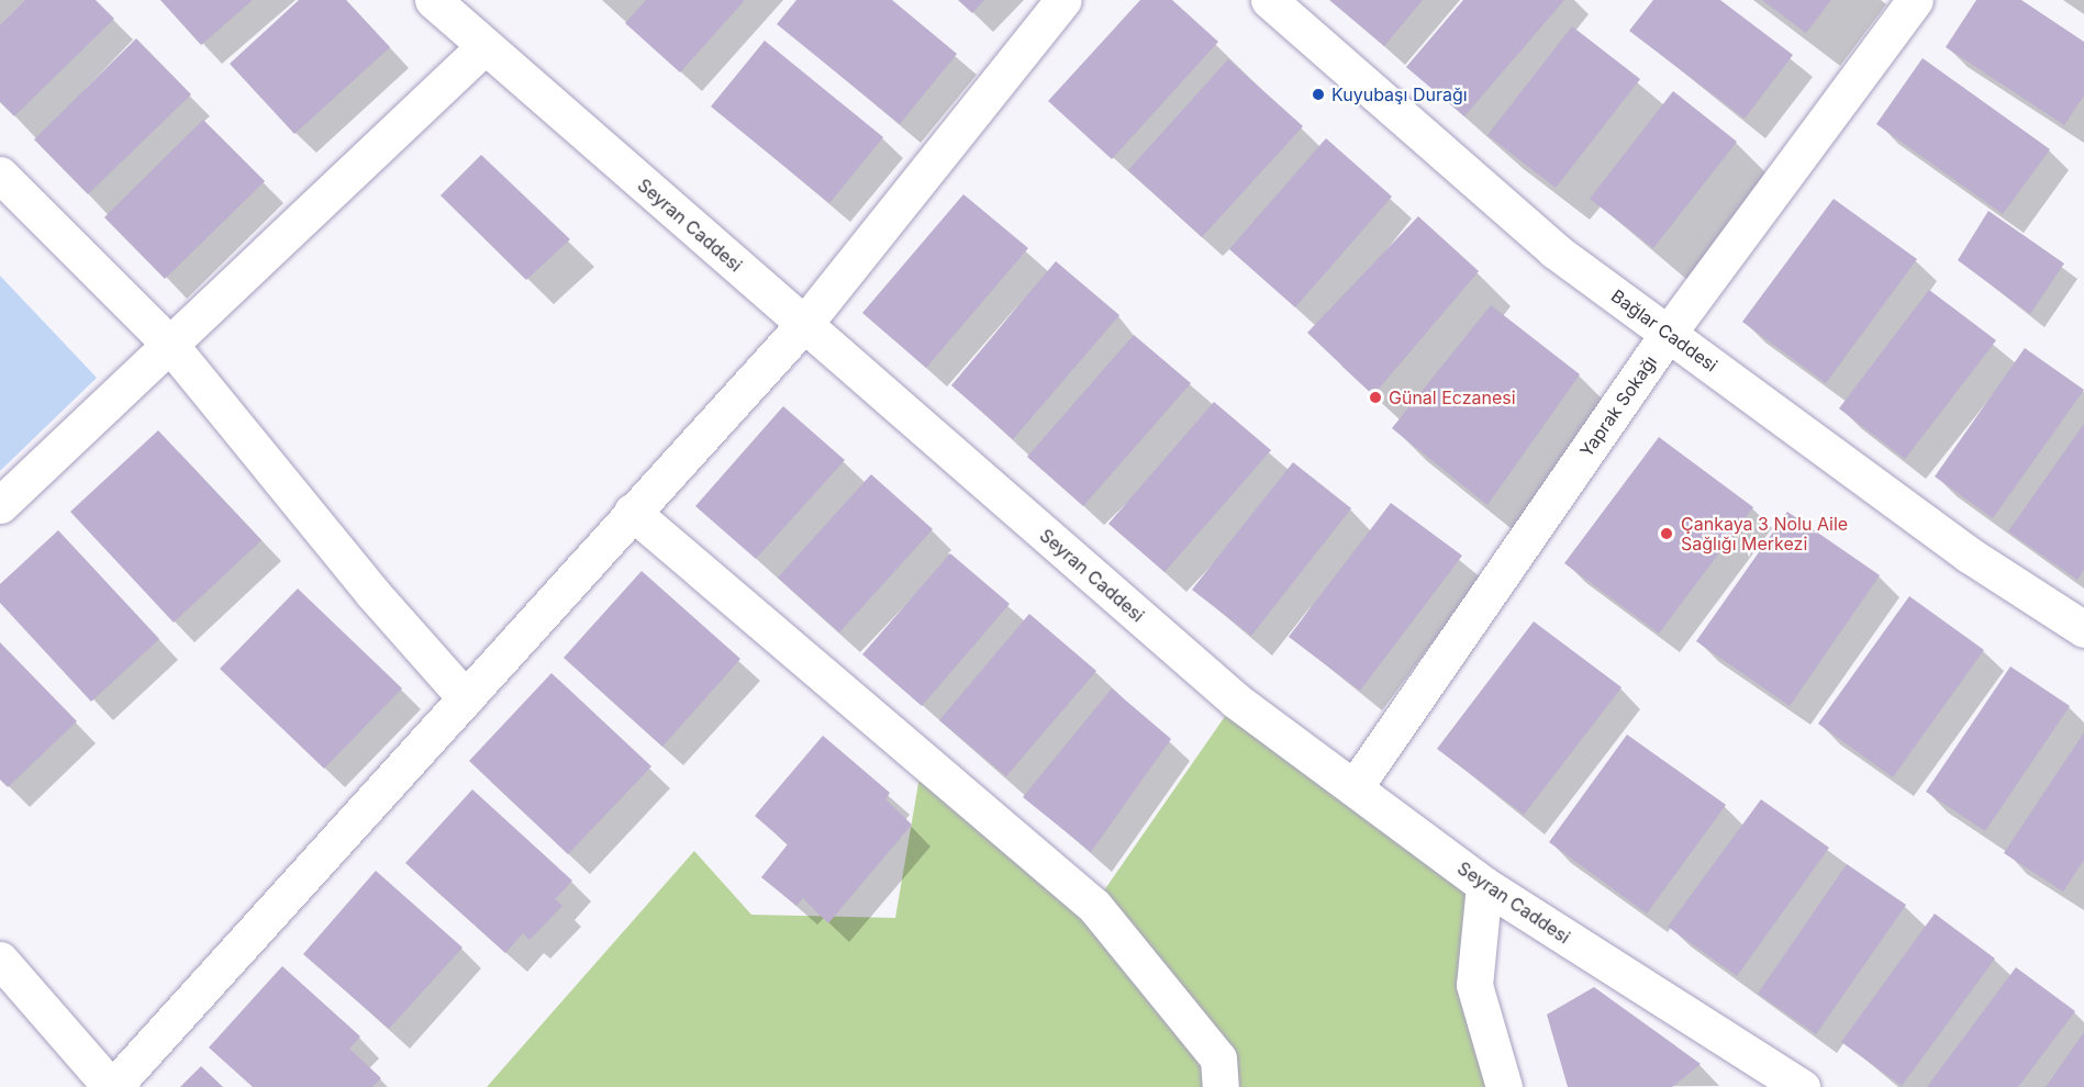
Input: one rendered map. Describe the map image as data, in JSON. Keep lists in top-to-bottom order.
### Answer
{
  "streets": {
    "street": ["Seyran Caddesi", "Bağlar Caddesi", "Yaprak Sokağı"]
  },
  "crossings": [
    ["Seyran Caddesi", "Yaprak Sokağı"],
    ["Bağlar Caddesi", "Yaprak Sokağı"]
  ],
  "places": ["Kuyubaşı Durağı", "Günal Eczanesi", "Çankaya 3 Nolu Aile Sağlığı Merkezi"]
}
